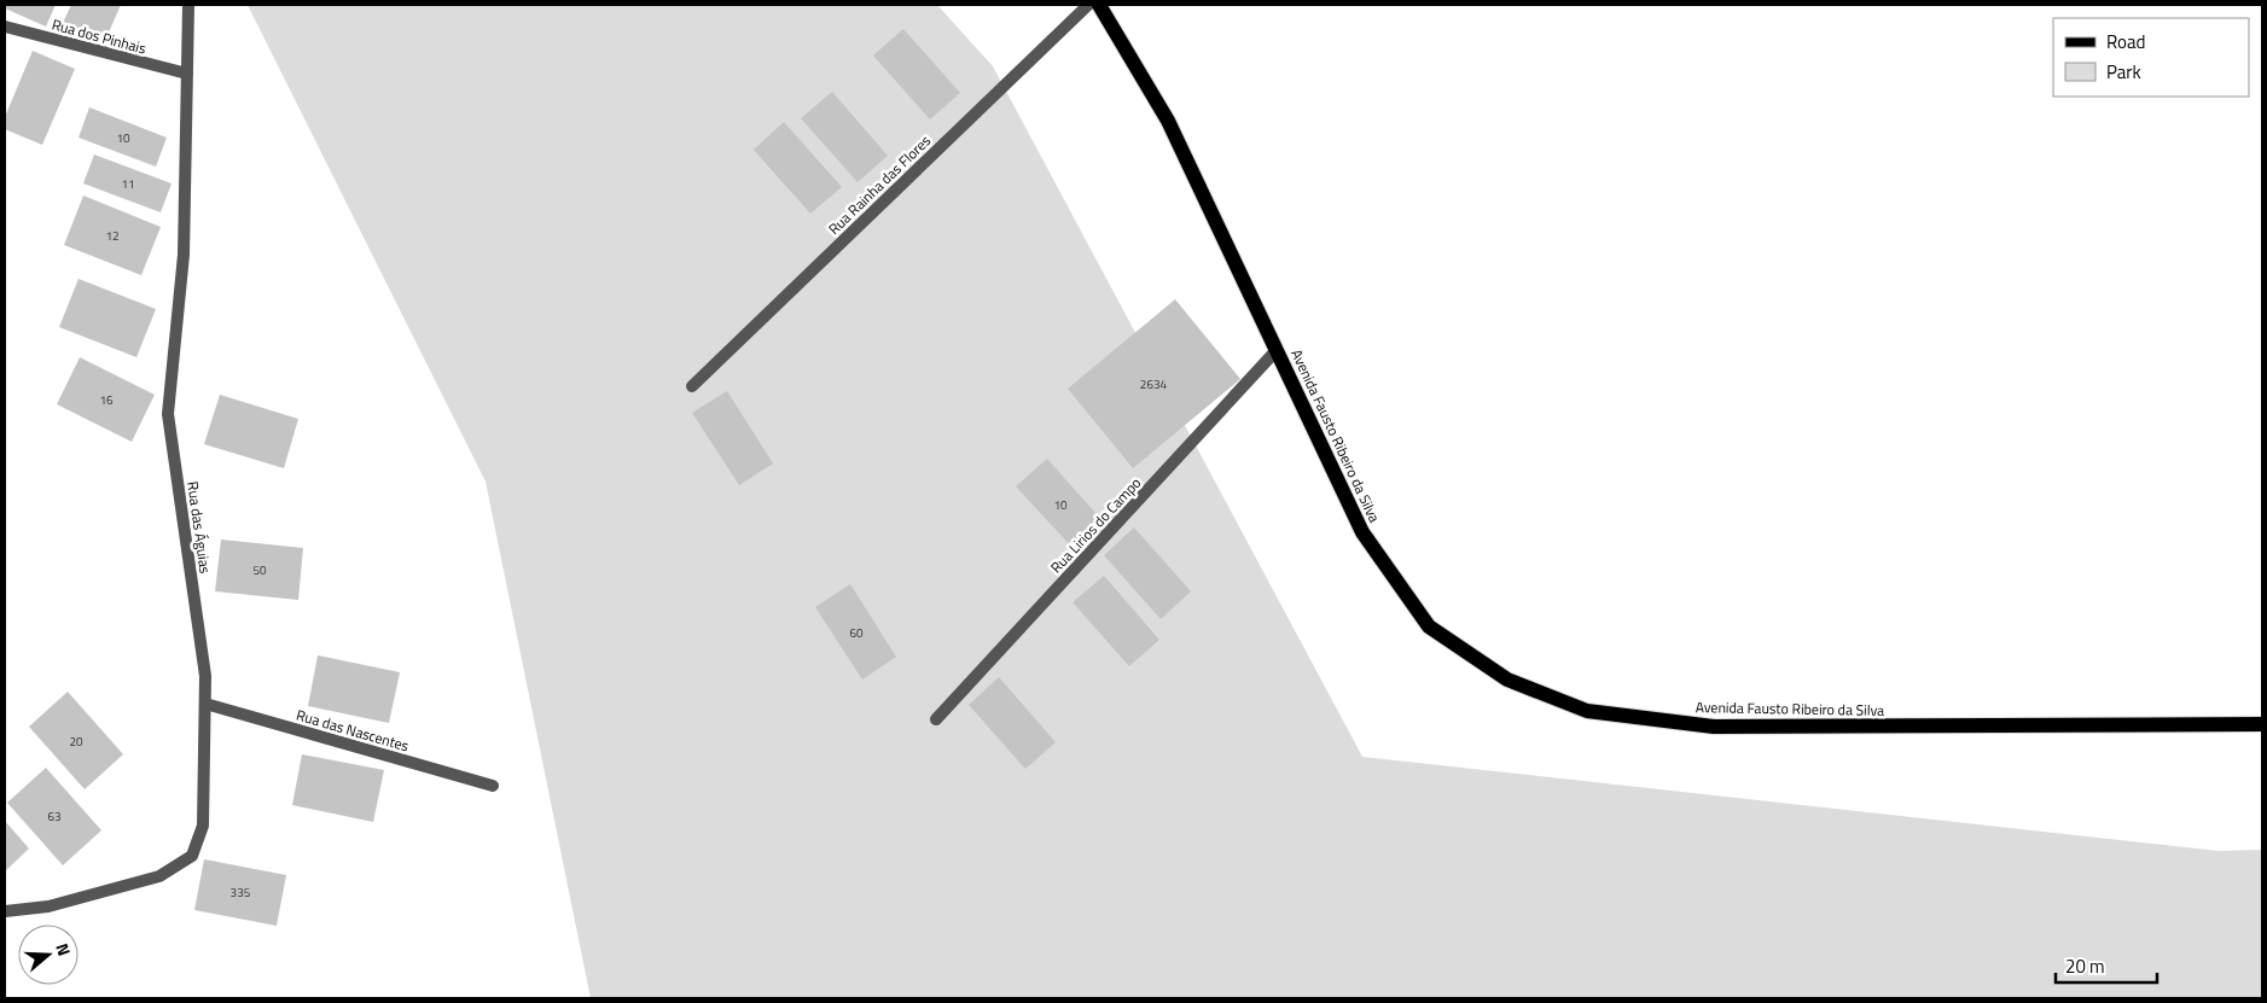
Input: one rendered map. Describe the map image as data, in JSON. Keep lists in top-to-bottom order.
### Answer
{
  "streets": {
    "main road": ["Avenida Fausto Ribeiro da Silva"],
    "street": [
      "Rua dos Pinhais",
      "Rua Rainha das Flores",
      "Rua Lirios do Campo",
      "Rua das Águias",
      "Rua das Nascentes"
    ]
  },
  "crossings": [
    ["Rua dos Pinhais", "Rua das Águias"],
    ["Avenida Fausto Ribeiro da Silva", "Rua Lirios do Campo"],
    ["Rua das Águias", "Rua das Nascentes"]
  ],
  "house_numbers": [
    "10",
    "11",
    "12",
    "2634",
    "16",
    "10",
    "50",
    "60",
    "20",
    "63",
    "335"
  ],
  "legend": ["Road", "Park"],
  "scale_bar": "20 m",
  "north": "right"
}
